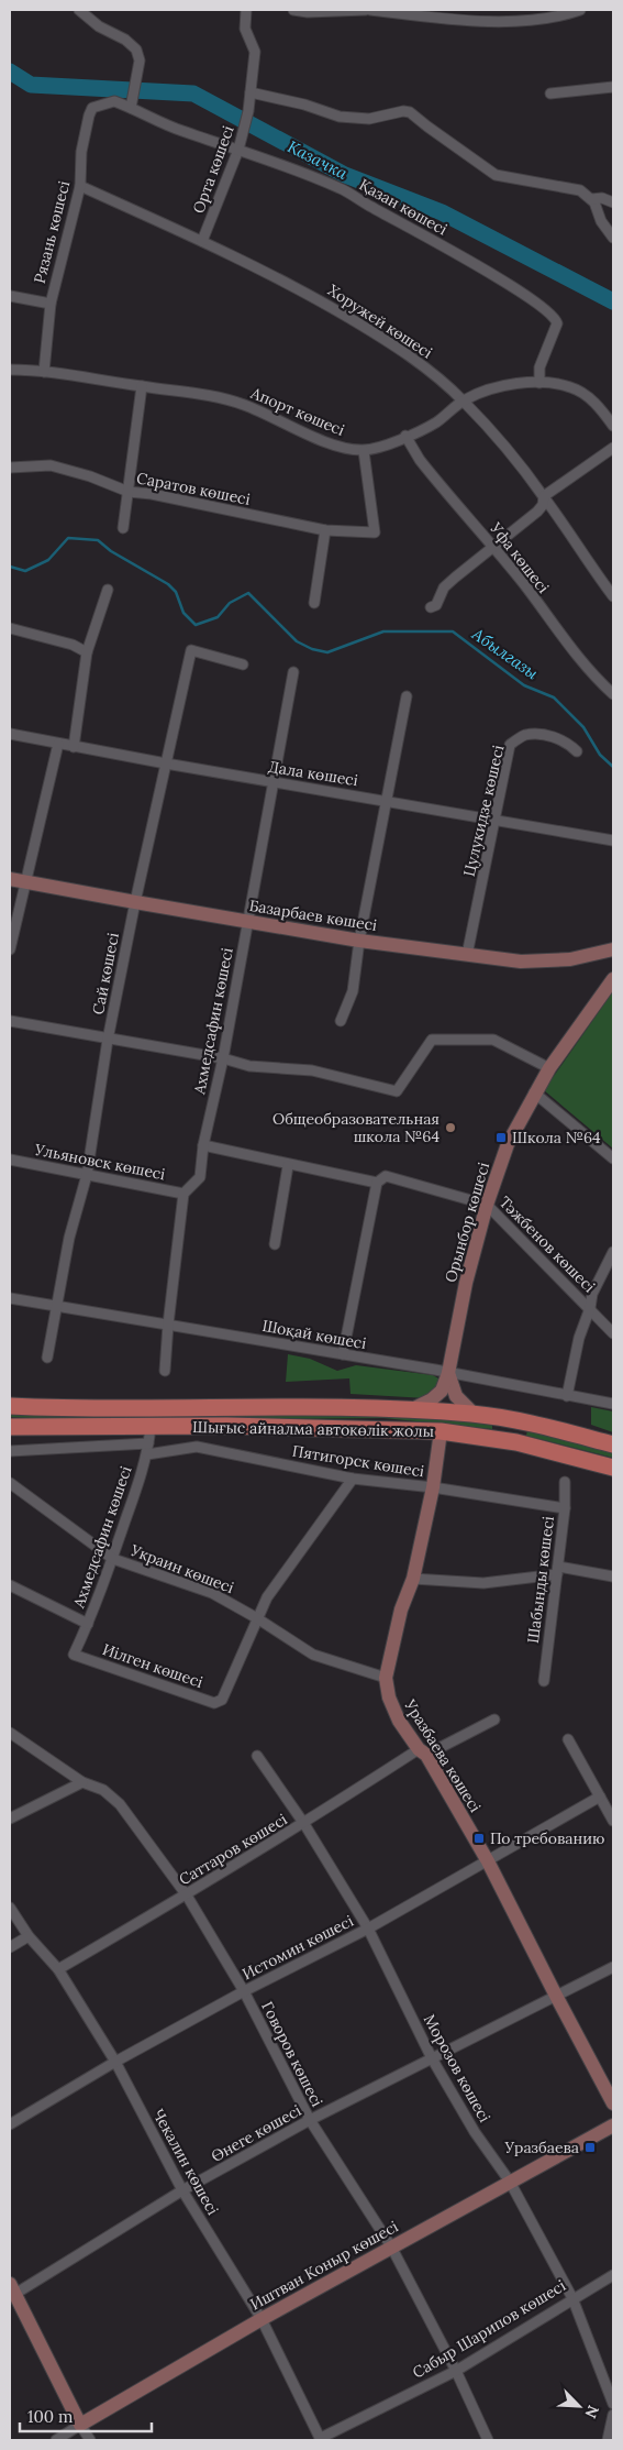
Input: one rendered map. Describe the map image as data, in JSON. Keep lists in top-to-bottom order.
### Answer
{
  "streets": {
    "main road": ["Шығыс айналма автокөлік жолы"],
    "street": [
      "Орта көшесі",
      "Қазан көшесі",
      "Рязань көшесі",
      "Хоружей көшесі",
      "Апорт көшесі",
      "Саратов көшесі",
      "Уфа көшесі",
      "Дала көшесі",
      "Цулукидзе көшесі",
      "Базарбаев көшесі",
      "Сай көшесі",
      "Ахмедсафин көшесі",
      "Ульяновск көшесі",
      "Орынбор көшесі",
      "Тәжбенов көшесі",
      "Шоқай көшесі",
      "Пятигорск көшесі",
      "Украин көшесі",
      "Шабынды көшесі",
      "Иілген көшесі",
      "Уразбаева көшесі",
      "Саттаров көшесі",
      "Истомин көшесі",
      "Говоров көшесі",
      "Морозов көшесі",
      "Өнеге көшесі",
      "Чекалин көшесі",
      "Иштван Коныр көшесі",
      "Сабыр Шарипов көшесі"
    ]
  },
  "crossings": [
    ["Орта көшесі", "Қазан көшесі"],
    ["Орта көшесі", "Хоружей көшесі"],
    ["Қазан көшесі", "Рязань көшесі"],
    ["Рязань көшесі", "Хоружей көшесі"],
    ["Рязань көшесі", "Апорт көшесі"],
    ["Апорт көшесі", "Саратов көшесі"],
    ["Дала көшесі", "Цулукидзе көшесі"],
    ["Дала көшесі", "Сай көшесі"],
    ["Дала көшесі", "Ахмедсафин көшесі"],
    ["Цулукидзе көшесі", "Базарбаев көшесі"],
    ["Базарбаев көшесі", "Сай көшесі"],
    ["Базарбаев көшесі", "Ахмедсафин көшесі"],
    ["Сай көшесі", "Ульяновск көшесі"],
    ["Сай көшесі", "Шоқай көшесі"],
    ["Ахмедсафин көшесі", "Ульяновск көшесі"],
    ["Ахмедсафин көшесі", "Шығыс айналма автокөлік жолы"],
    ["Ахмедсафин көшесі", "Пятигорск көшесі"],
    ["Ахмедсафин көшесі", "Украин көшесі"],
    ["Ахмедсафин көшесі", "Иілген көшесі"],
    ["Орынбор көшесі", "Тәжбенов көшесі"],
    ["Орынбор көшесі", "Шоқай көшесі"],
    ["Шығыс айналма автокөлік жолы", "Уразбаева көшесі"],
    ["Пятигорск көшесі", "Шабынды көшесі"],
    ["Пятигорск көшесі", "Уразбаева көшесі"],
    ["Украин көшесі", "Иілген көшесі"],
    ["Украин көшесі", "Уразбаева көшесі"],
    ["Уразбаева көшесі", "Саттаров көшесі"],
    ["Уразбаева көшесі", "Истомин көшесі"],
    ["Уразбаева көшесі", "Өнеге көшесі"],
    ["Саттаров көшесі", "Говоров көшесі"],
    ["Саттаров көшесі", "Морозов көшесі"],
    ["Саттаров көшесі", "Чекалин көшесі"],
    ["Истомин көшесі", "Говоров көшесі"],
    ["Истомин көшесі", "Морозов көшесі"],
    ["Истомин көшесі", "Чекалин көшесі"],
    ["Говоров көшесі", "Өнеге көшесі"],
    ["Говоров көшесі", "Иштван Коныр көшесі"],
    ["Говоров көшесі", "Сабыр Шарипов көшесі"],
    ["Морозов көшесі", "Өнеге көшесі"],
    ["Морозов көшесі", "Иштван Коныр көшесі"],
    ["Морозов көшесі", "Сабыр Шарипов көшесі"],
    ["Өнеге көшесі", "Чекалин көшесі"],
    ["Чекалин көшесі", "Иштван Коныр көшесі"],
    ["Чекалин көшесі", "Сабыр Шарипов көшесі"]
  ],
  "water": ["Казачка", "Абылгазы"],
  "places": {
    "other": ["Общеобразовательная школа №64"],
    "transit": ["Школа №64", "По требованию", "Уразбаева"]
  },
  "scale_bar": "100 m",
  "north": "bottom right"
}
